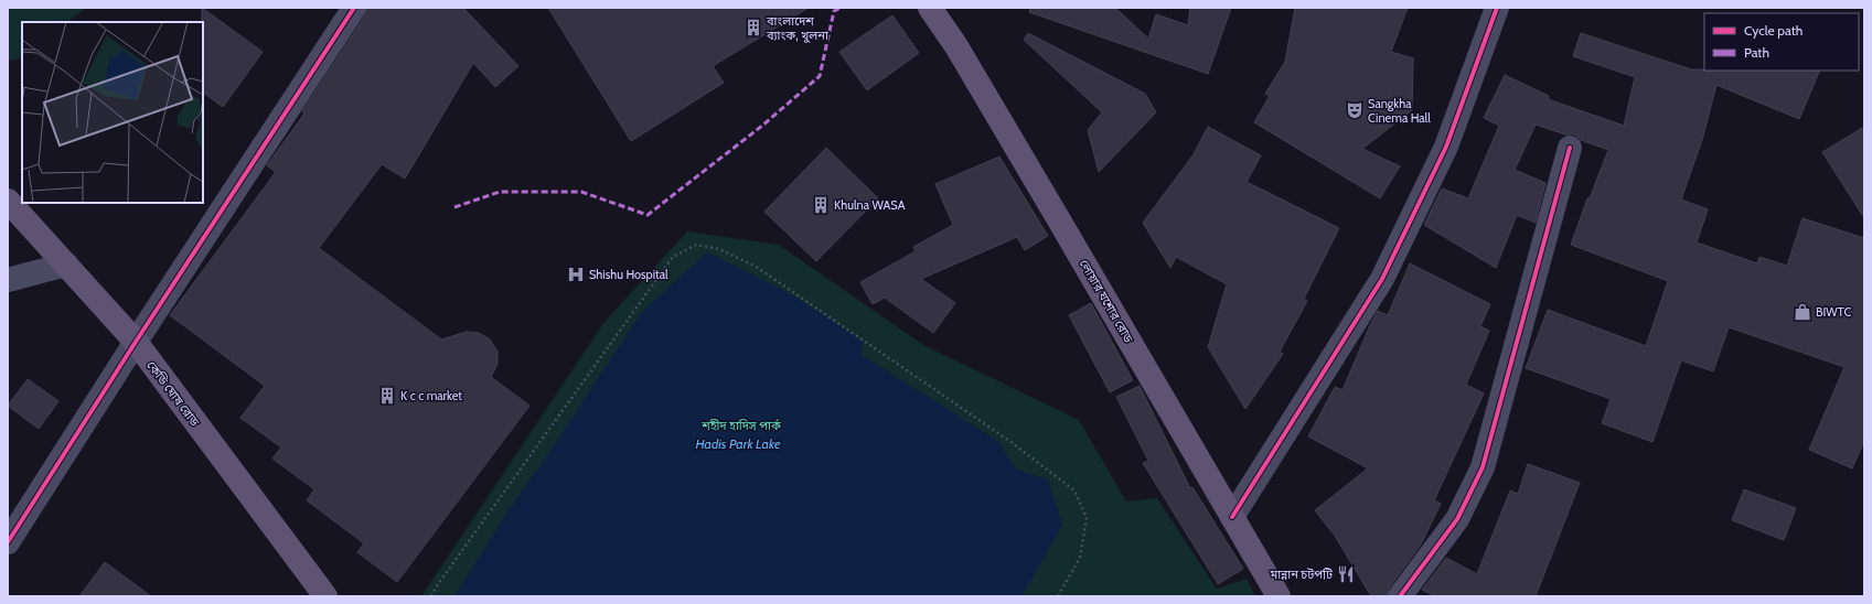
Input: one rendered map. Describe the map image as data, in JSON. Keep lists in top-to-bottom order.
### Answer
{
  "streets": {
    "main road": ["লোয়ার যশোর রোড", "কেডি ঘোষ রোড"]
  },
  "water": ["Hadis Park Lake"],
  "parks": ["শহীদ হাদিস পার্ক"],
  "places": {
    "building": ["বাংলাদেশ ব্যাংক, খুলনা", "Khulna WASA", "K c c market"],
    "theatre": ["Sangkha Cinema Hall"],
    "hospital": ["Shishu Hospital"],
    "shop": ["BIWTC"],
    "restaurant": ["মান্নান চটপটি"]
  },
  "legend": ["Cycle path", "Path"]
}
